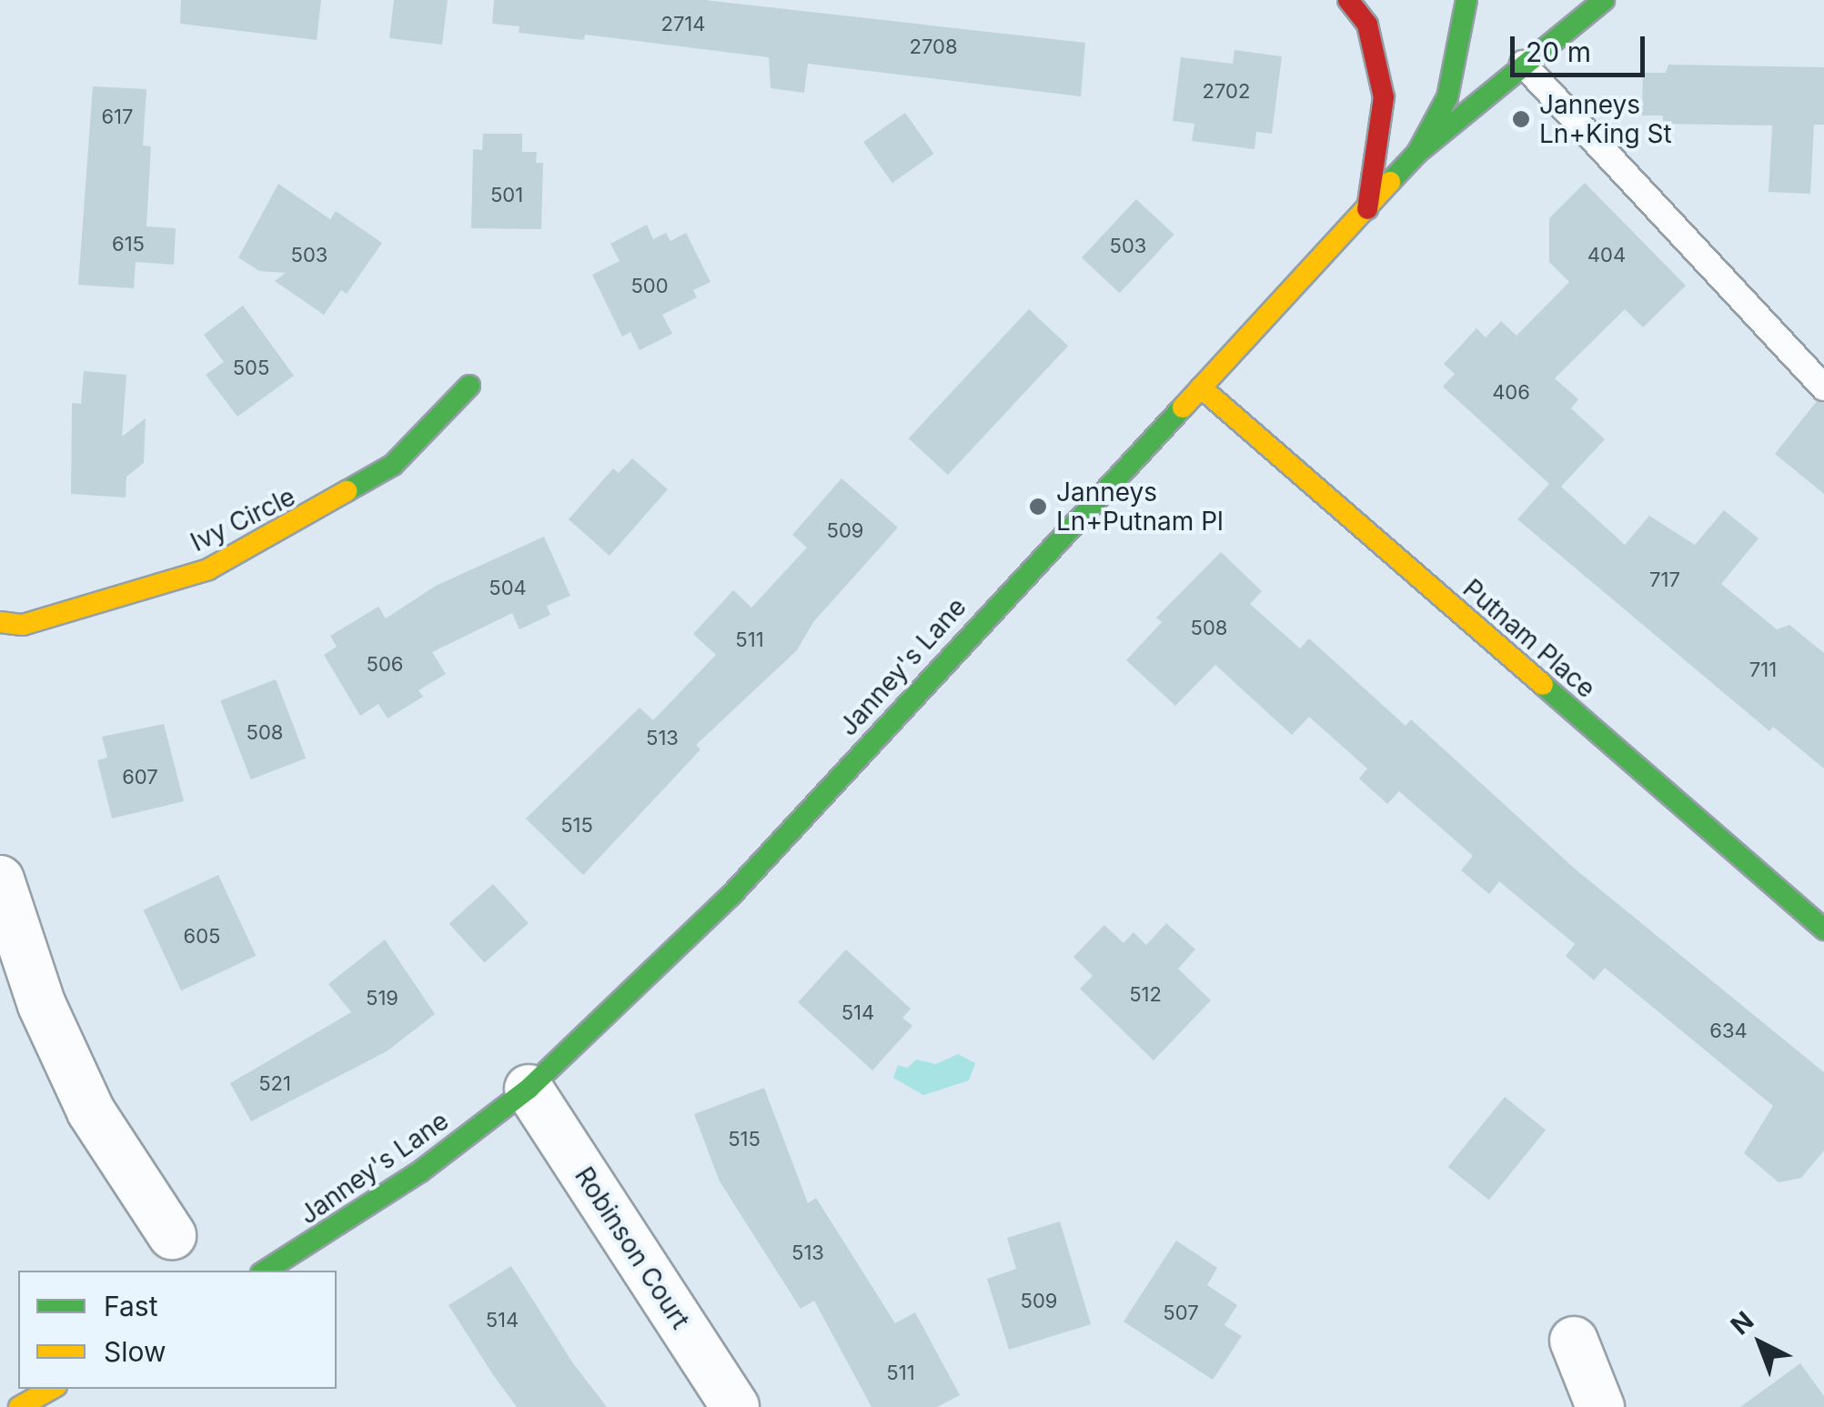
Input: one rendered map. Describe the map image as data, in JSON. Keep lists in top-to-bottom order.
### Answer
{
  "streets": {
    "main road": ["Ivy Circle", "Putnam Place", "Janney's Lane"],
    "street": ["Robinson Court"]
  },
  "crossings": [
    ["Putnam Place", "Janney's Lane"],
    ["Janney's Lane", "Robinson Court"]
  ],
  "places": ["Janneys Ln+King St", "Janneys Ln+Putnam Pl"],
  "house_numbers": [
    "2714",
    "2708",
    "2702",
    "617",
    "501",
    "615",
    "503",
    "503",
    "404",
    "500",
    "505",
    "406",
    "509",
    "717",
    "504",
    "508",
    "511",
    "506",
    "711",
    "508",
    "513",
    "607",
    "515",
    "605",
    "512",
    "519",
    "514",
    "634",
    "521",
    "515",
    "513",
    "509",
    "507",
    "514",
    "511"
  ],
  "legend": ["Fast", "Slow"],
  "scale_bar": "20 m",
  "north": "top left"
}
